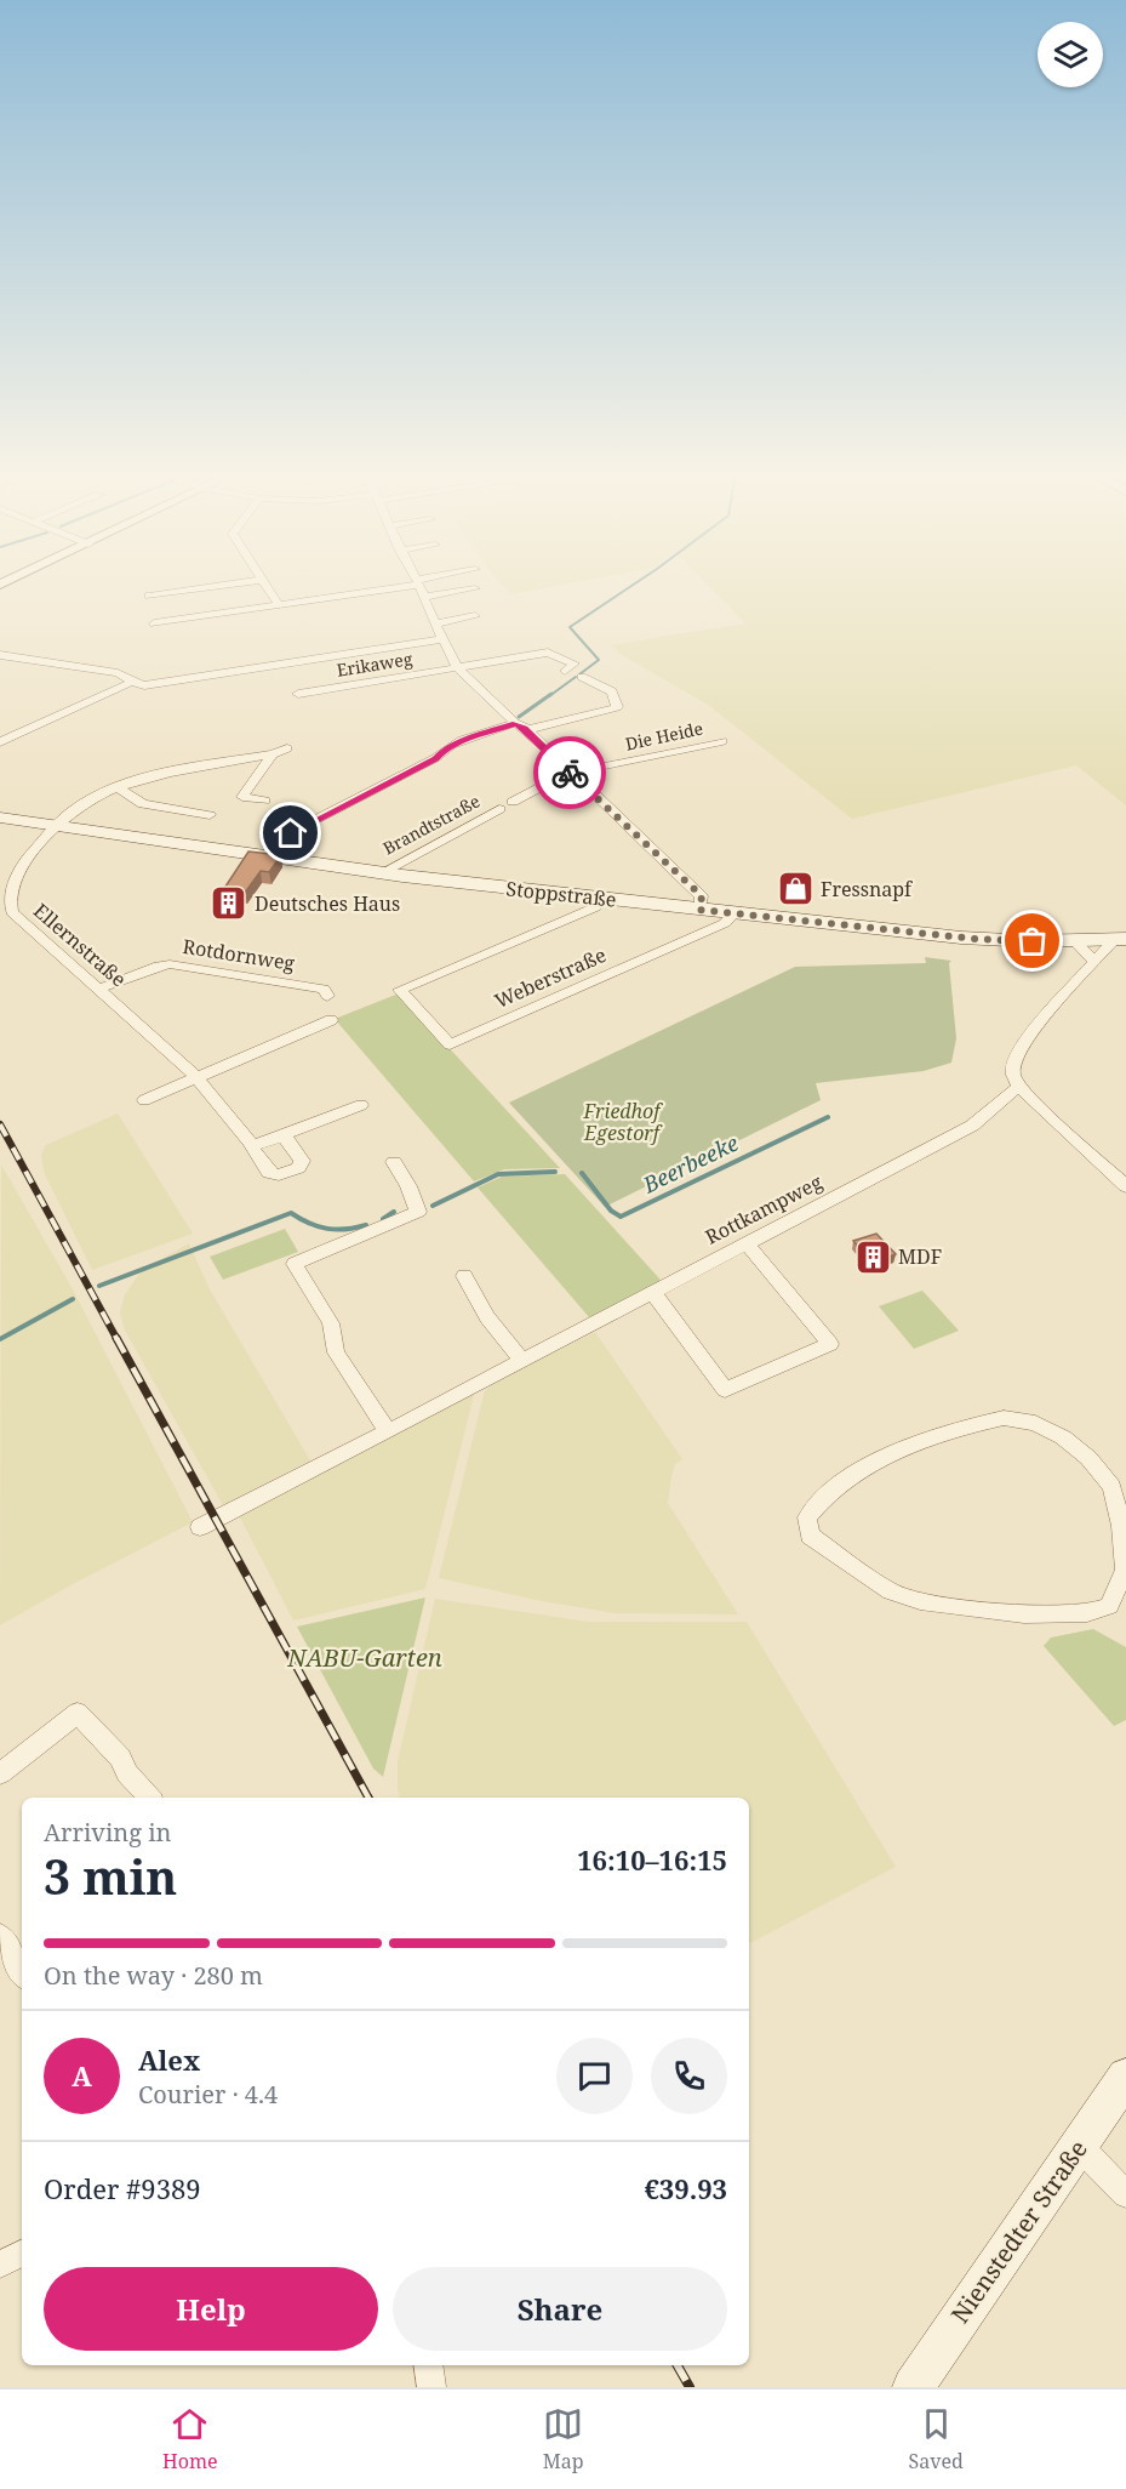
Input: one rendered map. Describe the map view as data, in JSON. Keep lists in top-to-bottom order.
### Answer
{
  "streets": {
    "main road": ["Stoppstraße", "Nienstedter Straße"],
    "street": [
      "Erikaweg",
      "Die Heide",
      "Brandtstraße",
      "Ellernstraße",
      "Rotdornweg",
      "Weberstraße",
      "Rottkampweg"
    ]
  },
  "crossings": [
    ["Brandtstraße", "Stoppstraße"],
    ["Stoppstraße", "Ellernstraße"],
    ["Stoppstraße", "Weberstraße"],
    ["Ellernstraße", "Rotdornweg"]
  ],
  "water": ["Beerbeeke"],
  "parks": ["Friedhof Egestorf", "NABU-Garten"],
  "places": {
    "shop": ["Fressnapf"],
    "building": ["Deutsches Haus", "MDF"]
  },
  "page": {
    "heading": ["3 min", "Arriving in", "16:10–16:15"],
    "panel": [
      "Alex",
      "Courier · 4.4",
      "Order #9389",
      "€39.93"
    ],
    "bar": "On the way · 280 m",
    "round": "A",
    "buttons": ["Help", "Share"],
    "tabs": ["Home", "Map", "Saved"]
  }
}
